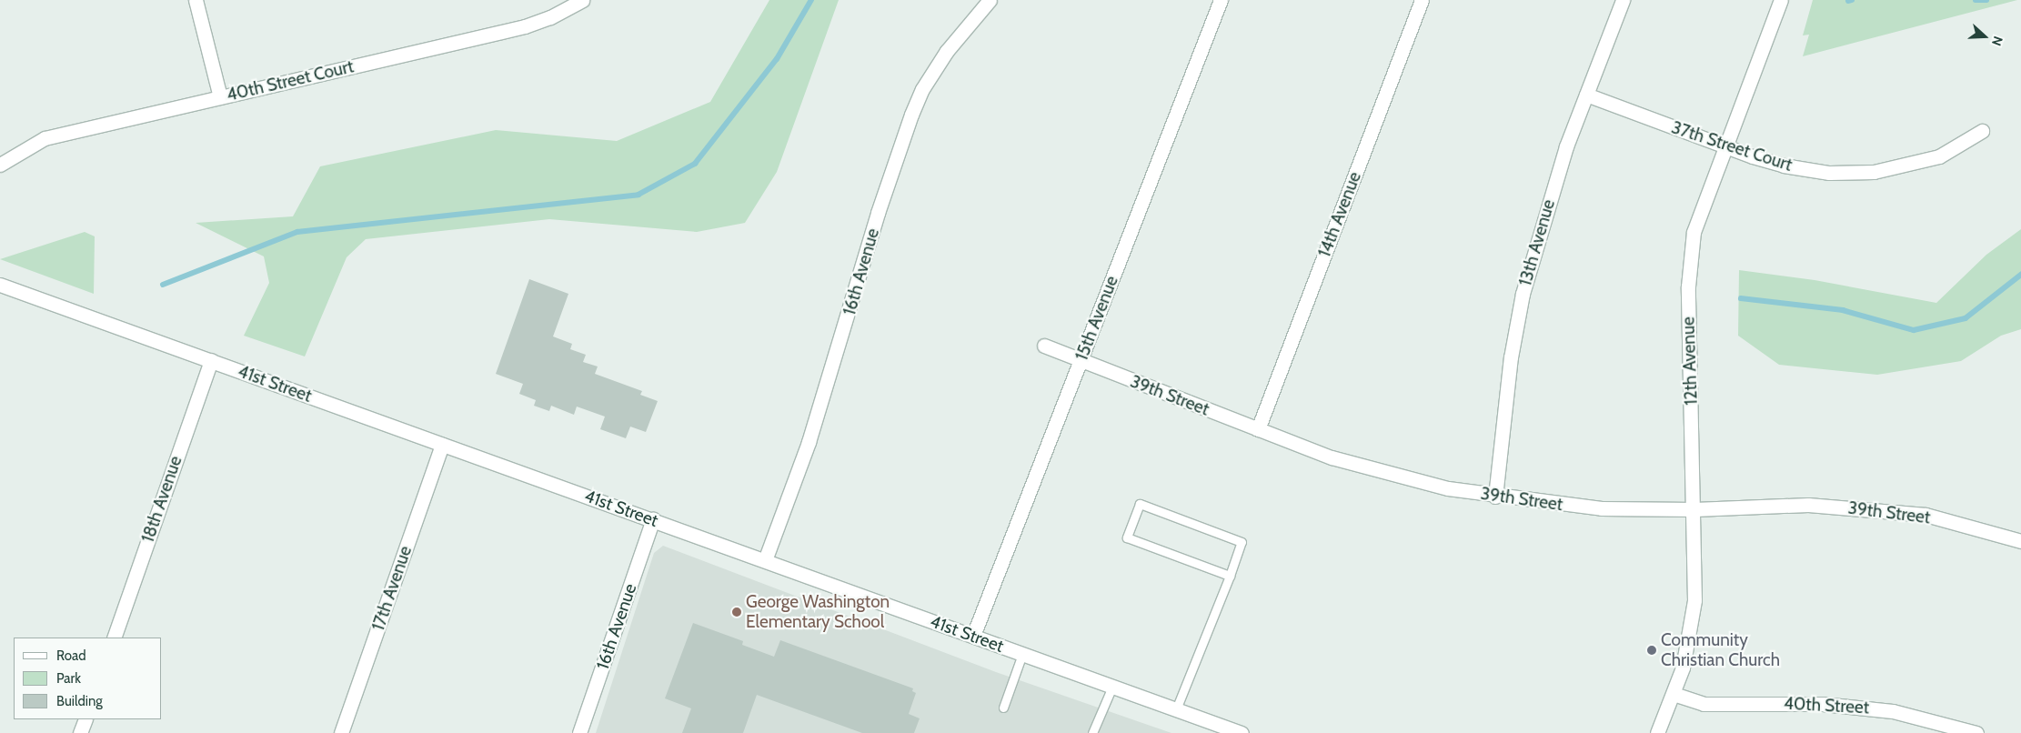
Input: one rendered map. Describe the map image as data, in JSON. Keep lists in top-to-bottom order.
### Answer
{
  "streets": {
    "street": [
      "40th Street Court",
      "37th Street Court",
      "14th Avenue",
      "13th Avenue",
      "16th Avenue",
      "15th Avenue",
      "12th Avenue",
      "41st Street",
      "39th Street",
      "18th Avenue",
      "17th Avenue",
      "40th Street"
    ]
  },
  "crossings": [
    ["37th Street Court", "13th Avenue"],
    ["37th Street Court", "12th Avenue"],
    ["14th Avenue", "39th Street"],
    ["13th Avenue", "39th Street"],
    ["16th Avenue", "41st Street"],
    ["15th Avenue", "41st Street"],
    ["15th Avenue", "39th Street"],
    ["12th Avenue", "39th Street"],
    ["12th Avenue", "40th Street"],
    ["41st Street", "18th Avenue"],
    ["41st Street", "17th Avenue"]
  ],
  "places": ["George Washington Elementary School", "Community Christian Church"],
  "legend": ["Road", "Park", "Building"],
  "north": "right"
}
